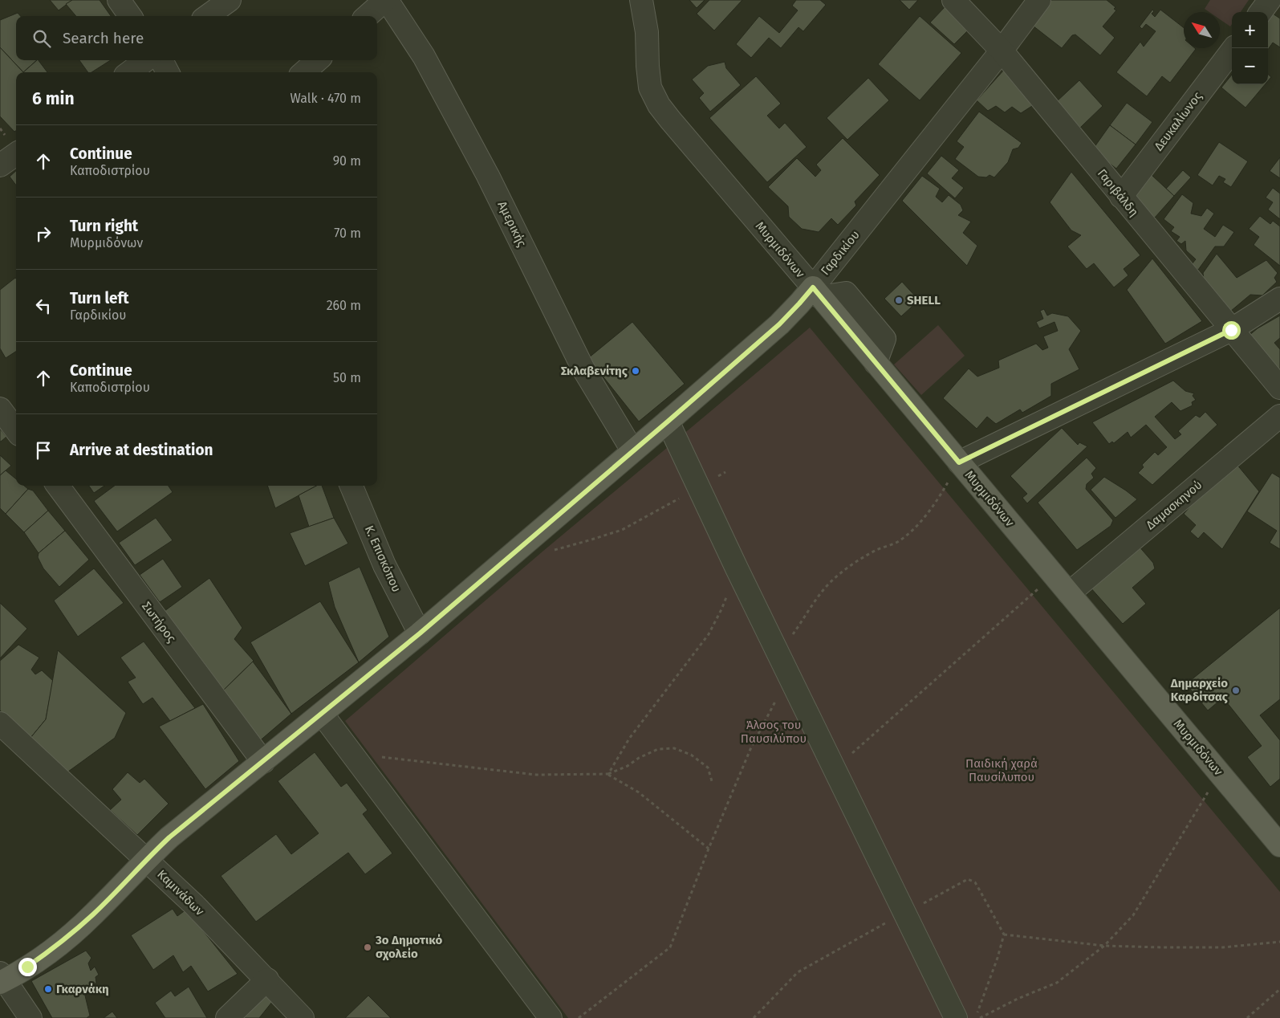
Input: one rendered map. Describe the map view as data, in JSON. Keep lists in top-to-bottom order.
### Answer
{
  "streets": {
    "main road": ["Μυρμιδόνων", "Γαρδικίου"],
    "street": [
      "Δευκαλίωνος",
      "Γαριβάλδη",
      "Αμερικής",
      "Δαμασκηνού",
      "Κ. Επισκόπου",
      "Σωτήρος",
      "Καμινάδων"
    ]
  },
  "crossings": [
    ["Δευκαλίωνος", "Γαριβάλδη"],
    ["Γαριβάλδη", "Γαρδικίου"],
    ["Αμερικής", "Γαρδικίου"],
    ["Μυρμιδόνων", "Γαρδικίου"],
    ["Μυρμιδόνων", "Δαμασκηνού"],
    ["Γαρδικίου", "Κ. Επισκόπου"],
    ["Γαρδικίου", "Σωτήρος"],
    ["Γαρδικίου", "Καμινάδων"]
  ],
  "parks": ["Άλσος του Παυσιλύπου", "Παιδική χαρά Παυσίλυπου"],
  "places": [
    "SHELL",
    "Σκλαβενίτης",
    "Δημαρχείο Καρδίτσας",
    "3ο Δημοτικό σχολείο",
    "Γκαρνάκη"
  ],
  "north": "top left",
  "page": {
    "map_buttons": ["+", "−"],
    "search": "Search here",
    "heading": ["6 min", "Walk · 470 m"],
    "list": [
      ["Continue", "Καποδιστρίου", "90 m"],
      ["Turn right", "Μυρμιδόνων", "70 m"],
      ["Turn left", "Γαρδικίου", "260 m"],
      ["Continue", "Καποδιστρίου", "50 m"],
      "Arrive at destination"
    ]
  }
}
